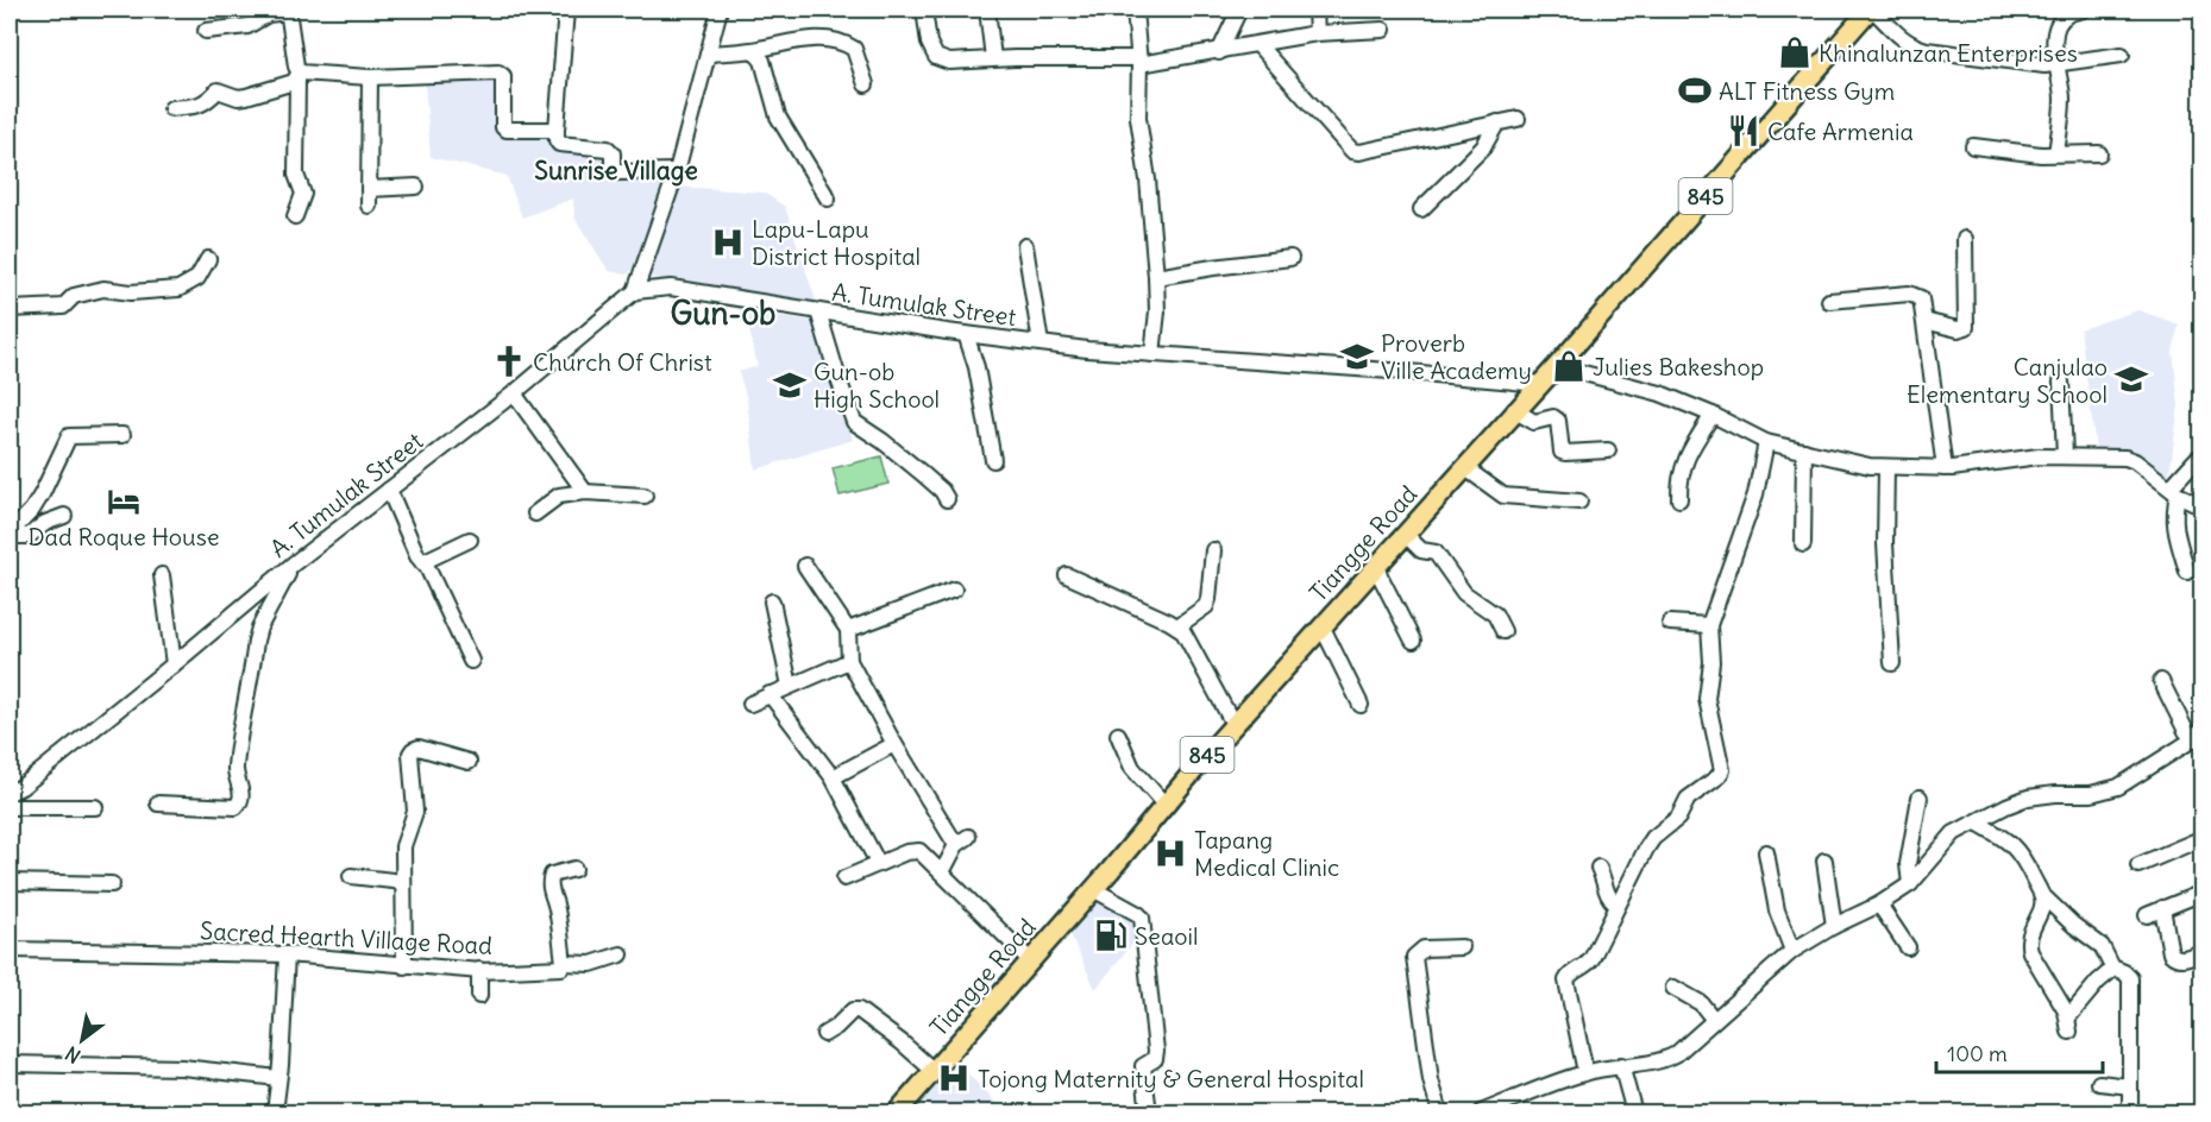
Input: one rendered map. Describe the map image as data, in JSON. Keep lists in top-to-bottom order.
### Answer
{
  "streets": {
    "main road": ["845", "Tiangge Road"],
    "street": ["A. Tumulak Street", "Sacred Hearth Village Road"]
  },
  "crossings": [
    ["A. Tumulak Street", "Tiangge Road"]
  ],
  "districts": ["Sunrise Village", "Gun-ob"],
  "places": {
    "shop": ["Khinalunzan Enterprises", "Julies Bakeshop"],
    "sports": ["ALT Fitness Gym"],
    "restaurant": ["Cafe Armenia"],
    "hospital": ["Lapu-Lapu District Hospital", "Tapang Medical Clinic", "Tojong Maternity & General Hospital"],
    "school or university": ["Proverb Ville Academy", "Canjulao Elementary School", "Gun-ob High School"],
    "church": ["Church Of Christ"],
    "hotel": ["Dad Roque House"],
    "fuel station": ["Seaoil"]
  },
  "scale_bar": "100 m",
  "north": "bottom left"
}
